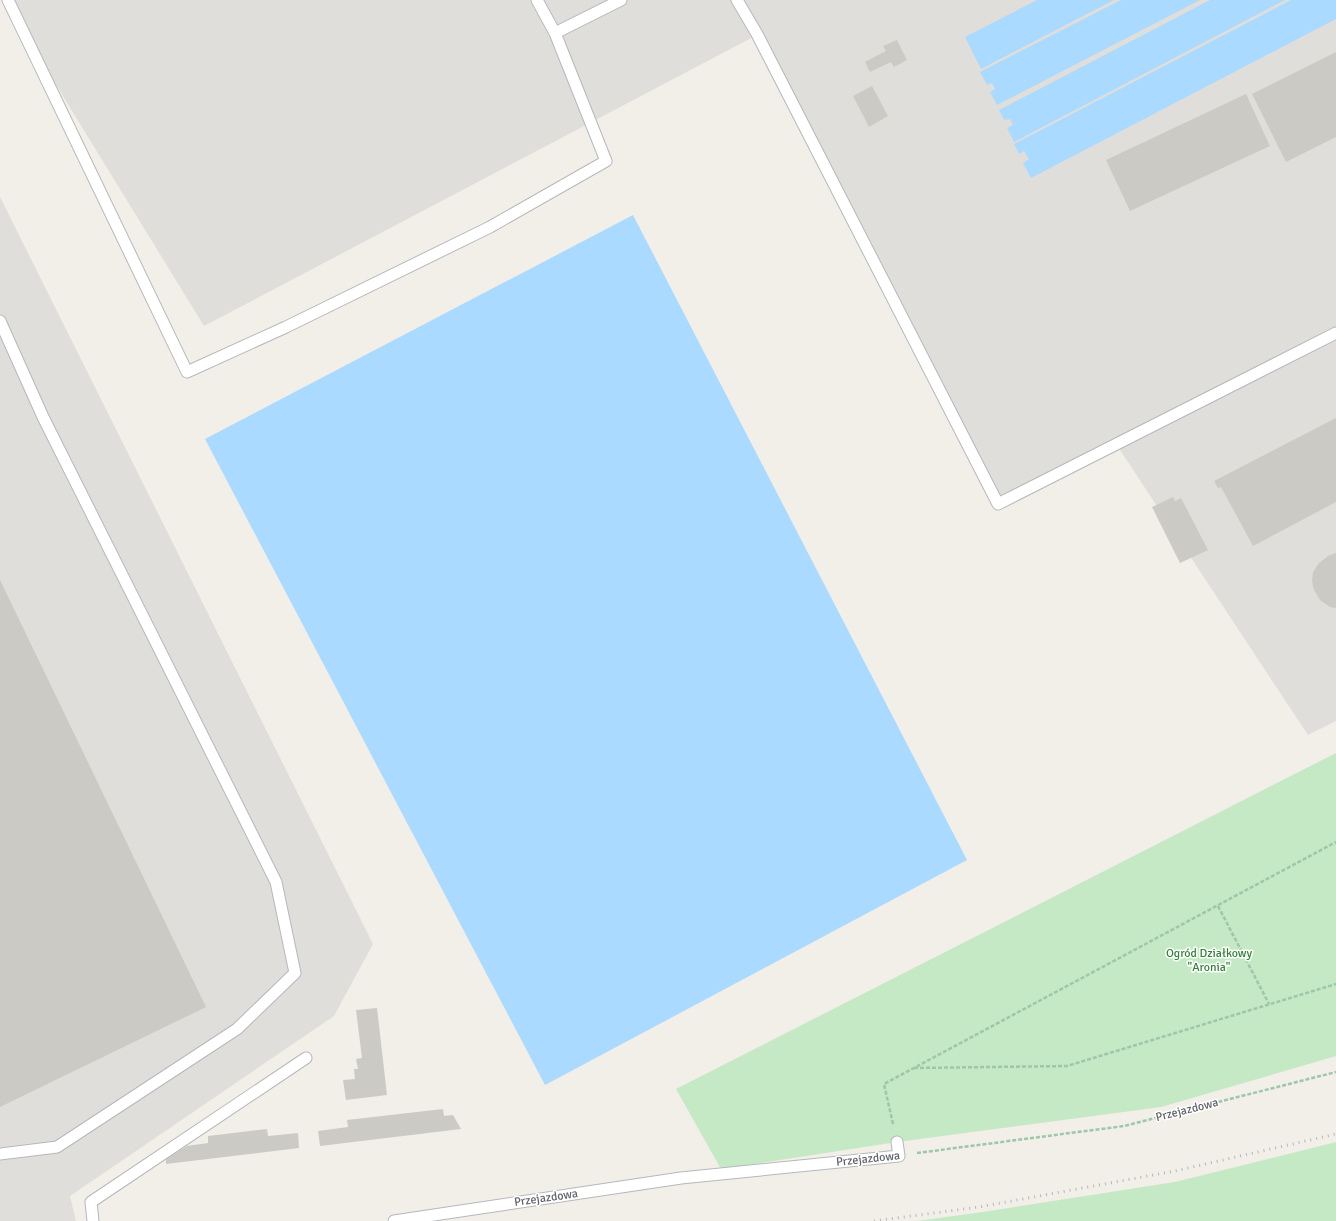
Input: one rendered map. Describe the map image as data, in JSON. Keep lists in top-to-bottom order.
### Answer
{
  "streets": {
    "lane": ["Przejazdowa"]
  },
  "parks": ["Ogród Działkowy \"Aronia\""]
}
